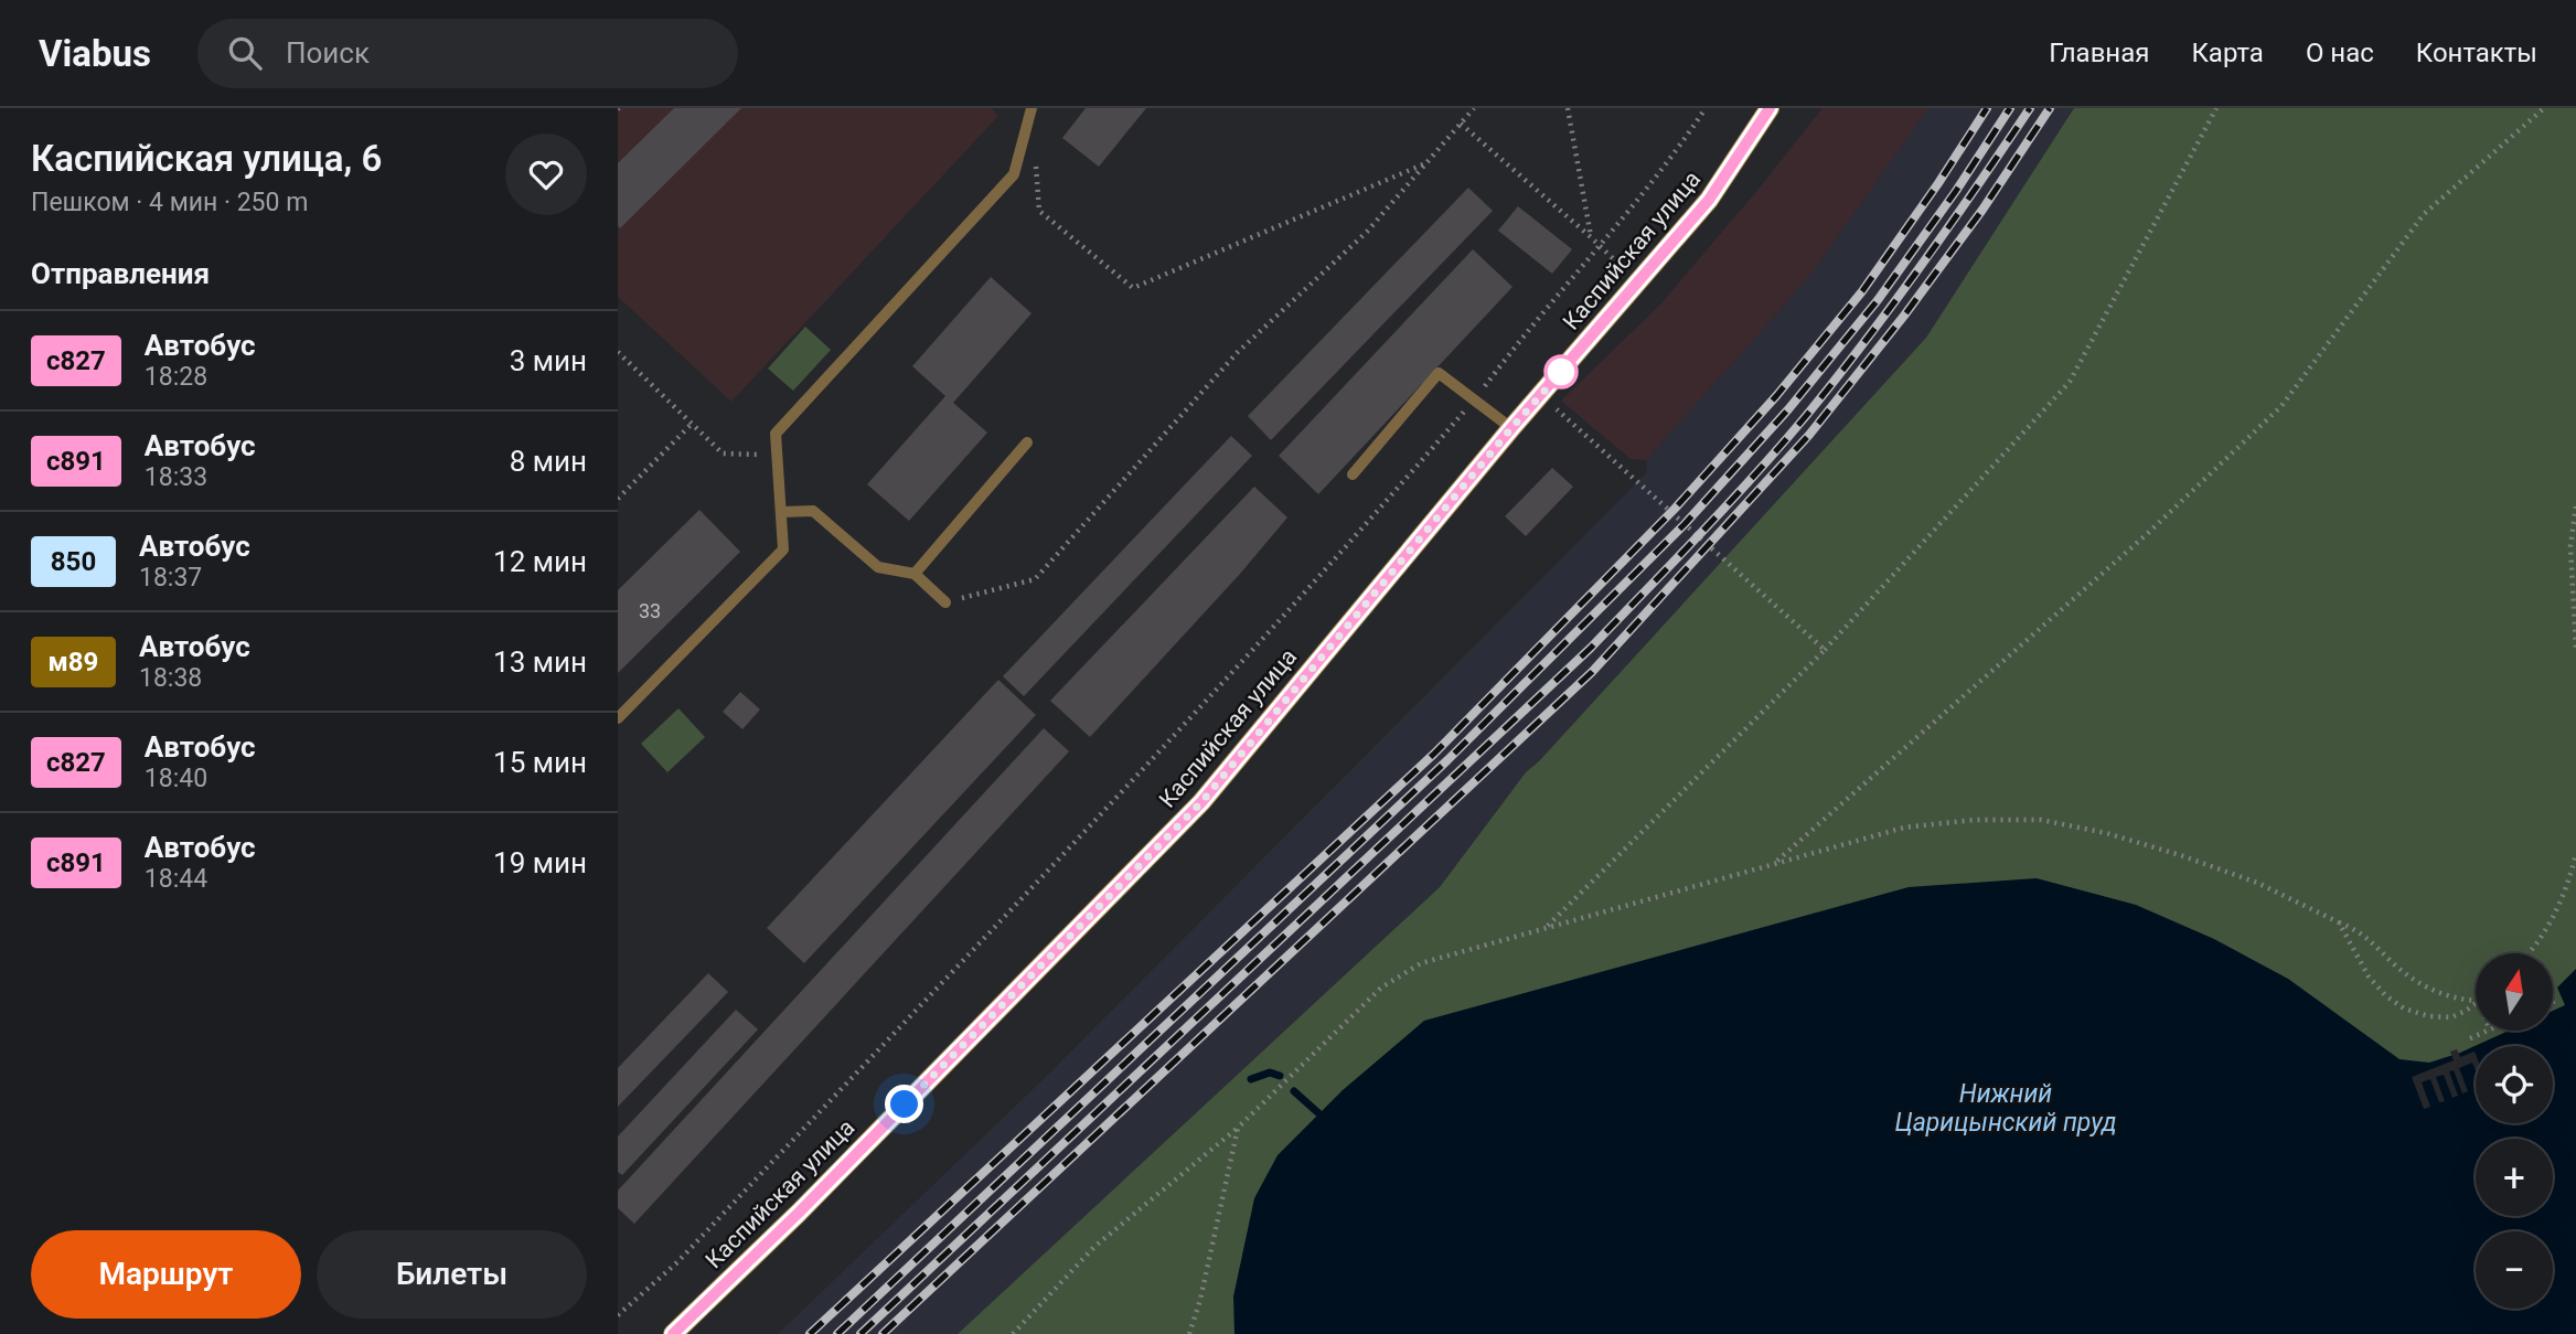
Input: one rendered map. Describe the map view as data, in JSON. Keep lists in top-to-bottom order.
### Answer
{
  "streets": {
    "main road": ["Каспийская улица"]
  },
  "water": ["Нижний Царицынский пруд"],
  "lines": ["bus line с827"],
  "house_numbers": ["33"],
  "north": "top",
  "page": {
    "header": "Viabus",
    "search": "Поиск",
    "nav": [
      "Главная",
      "Карта",
      "О нас",
      "Контакты"
    ],
    "heading": [
      ["Каспийская улица, 6", "Пешком · 4 мин · 250 m"],
      "Отправления"
    ],
    "list": [
      {
        "mark": "с827",
        "name": "Автобус",
        "note": "18:28",
        "value": "3 мин"
      },
      {
        "mark": "с891",
        "name": "Автобус",
        "note": "18:33",
        "value": "8 мин"
      },
      {
        "mark": "850",
        "name": "Автобус",
        "note": "18:37",
        "value": "12 мин"
      },
      {
        "mark": "м89",
        "name": "Автобус",
        "note": "18:38",
        "value": "13 мин"
      },
      {
        "mark": "с827",
        "name": "Автобус",
        "note": "18:40",
        "value": "15 мин"
      },
      {
        "mark": "с891",
        "name": "Автобус",
        "note": "18:44",
        "value": "19 мин"
      }
    ],
    "map_buttons": ["+", "−"],
    "buttons": ["Маршрут", "Билеты"]
  }
}
